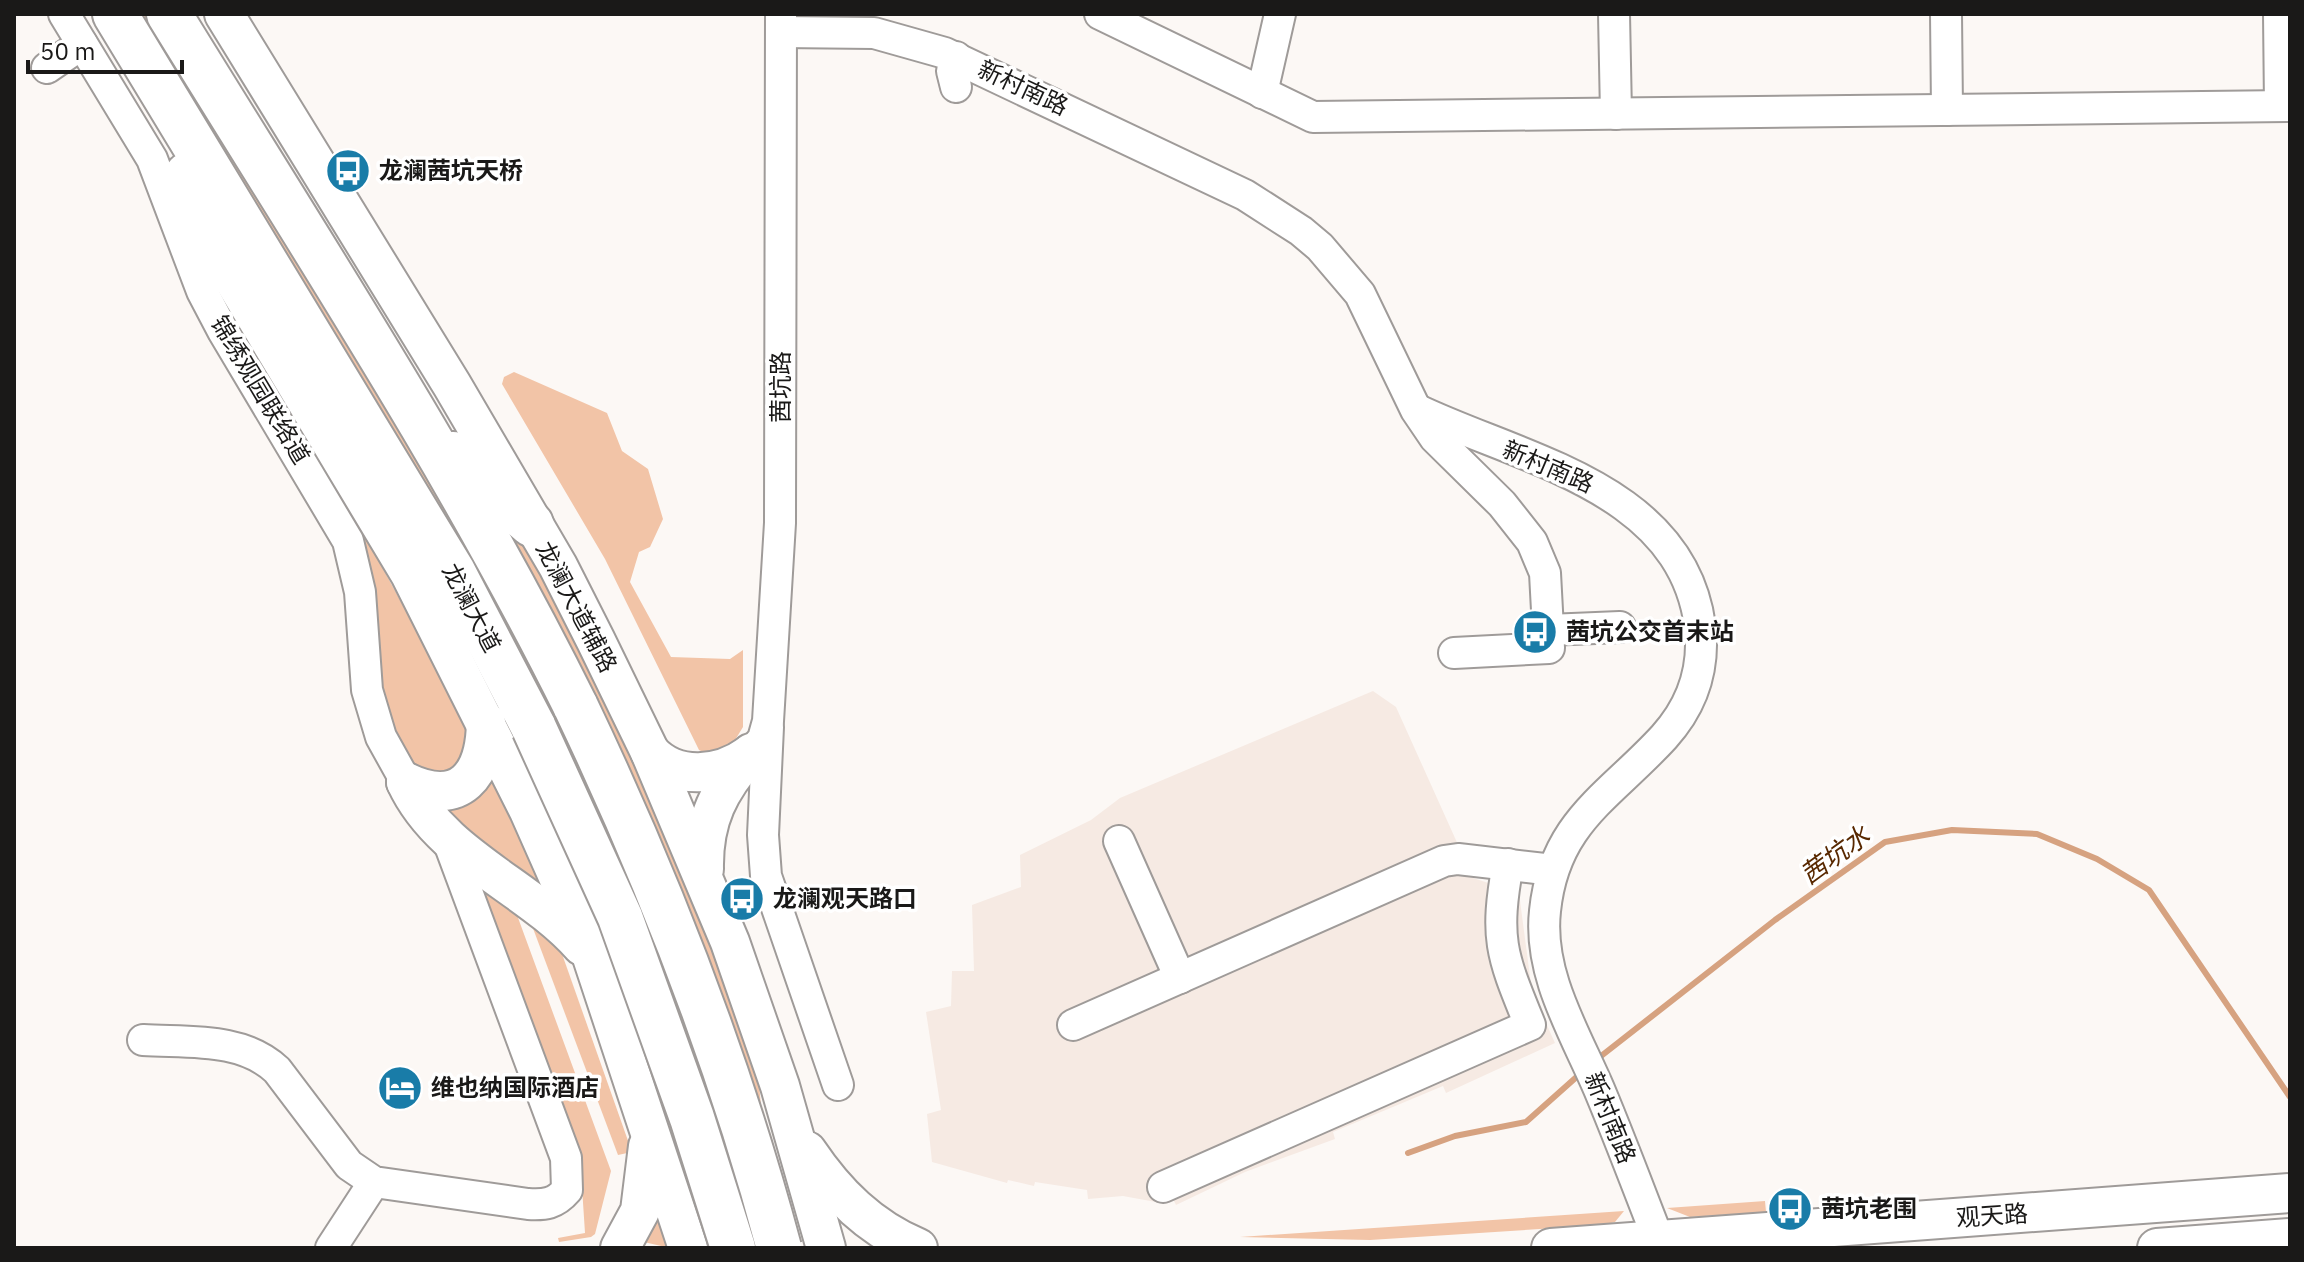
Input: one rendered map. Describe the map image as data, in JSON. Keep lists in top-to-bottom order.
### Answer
{
  "streets": {
    "highway": ["龙澜大道"],
    "main road": ["龙澜大道辅路", "观天路"],
    "street": ["新村南路", "茜坑路", "锦绣观园联络道"]
  },
  "crossings": [
    ["新村南路", "茜坑路"],
    ["新村南路", "观天路"]
  ],
  "water": ["茜坑水"],
  "places": {
    "bus stop": [
      "龙澜茜坑天桥",
      "茜坑公交首末站",
      "龙澜观天路口",
      "茜坑老围"
    ],
    "hotel": ["维也纳国际酒店"]
  },
  "scale_bar": "50 m"
}
